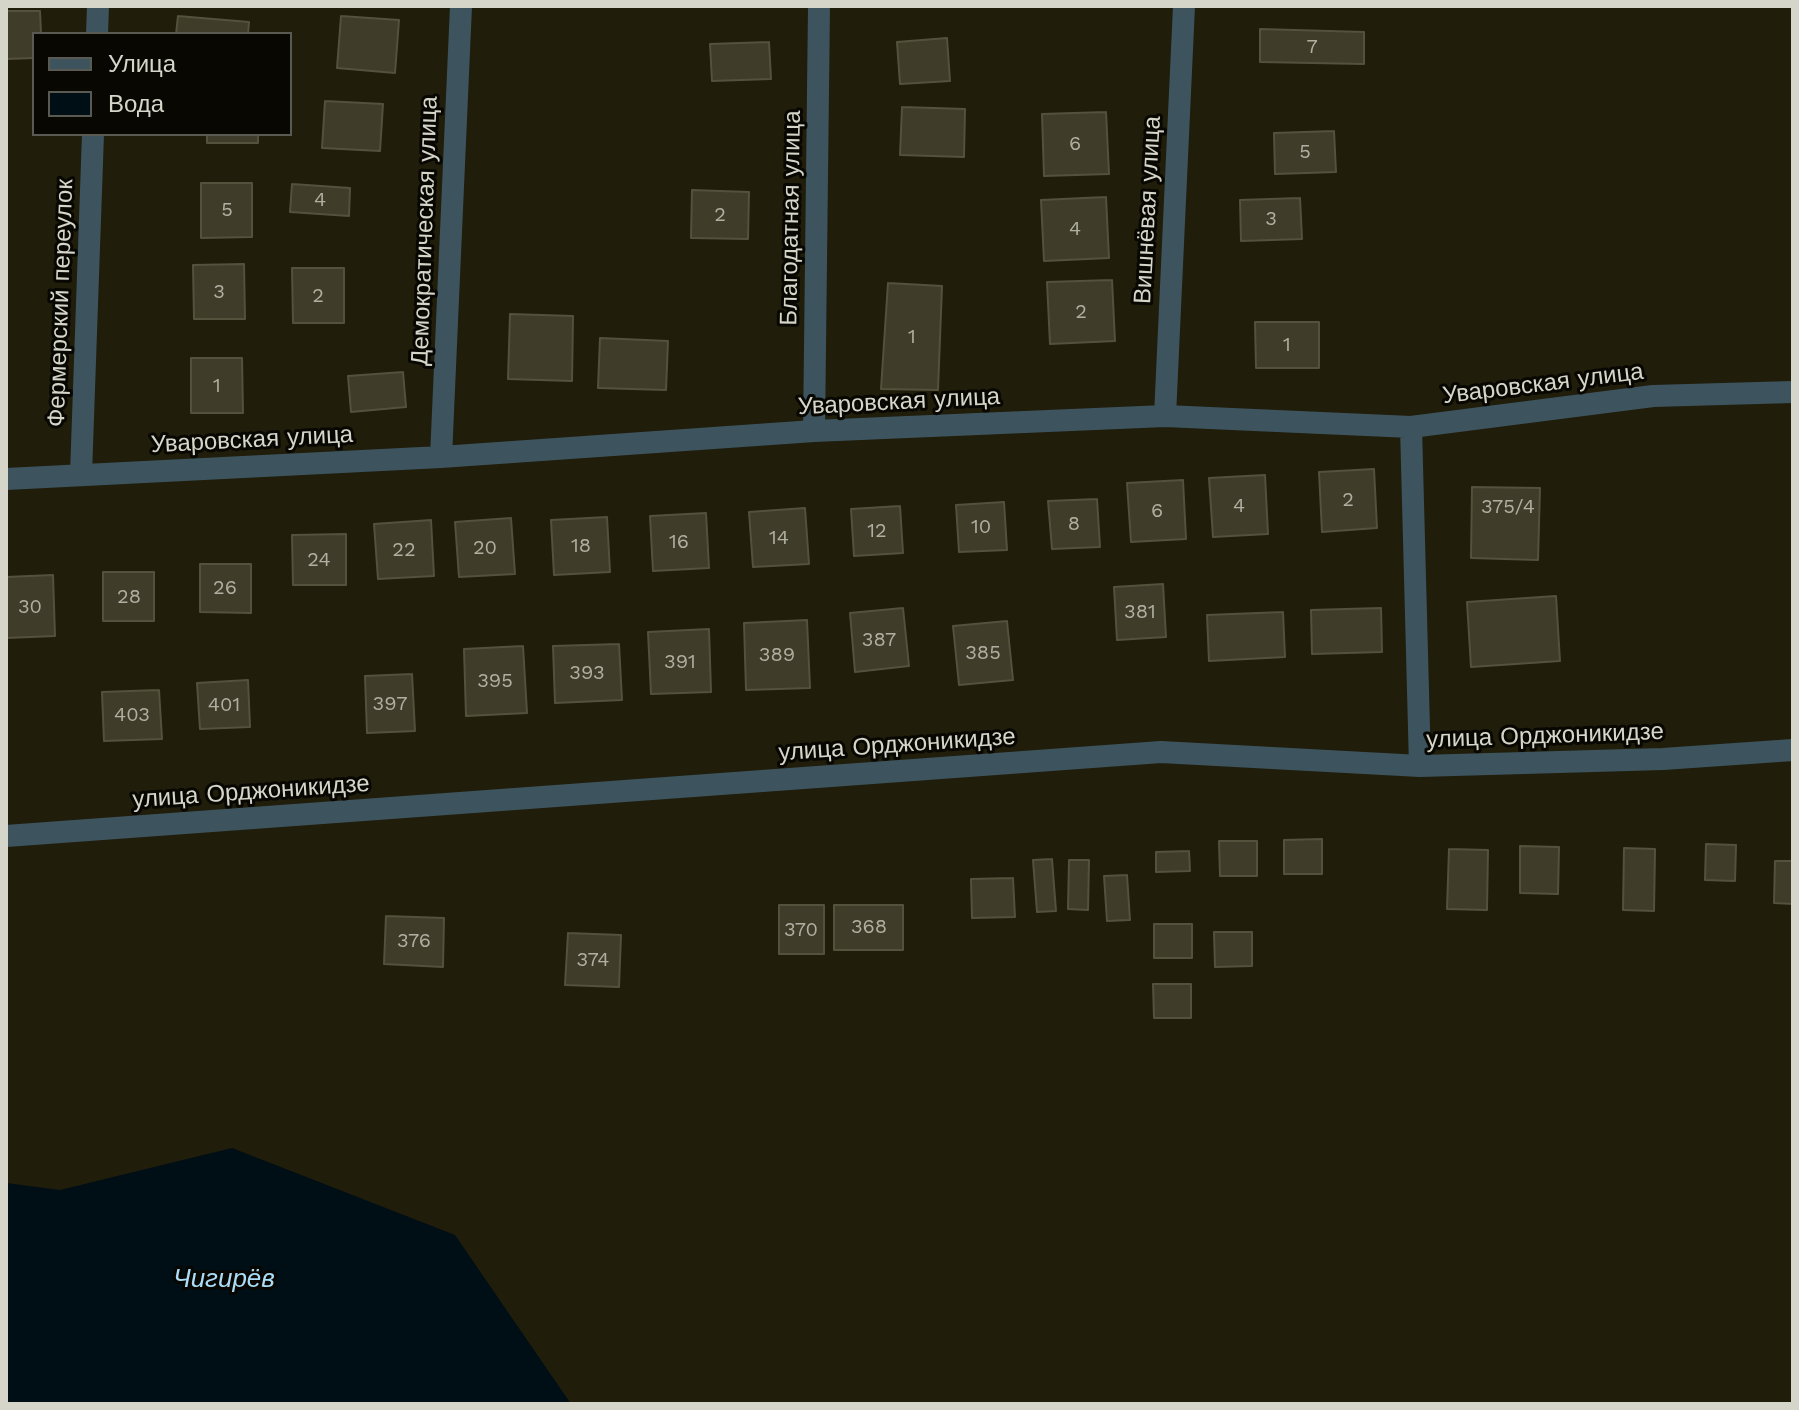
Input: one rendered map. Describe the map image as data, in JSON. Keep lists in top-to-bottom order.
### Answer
{
  "streets": {
    "street": [
      "Вишнёвая улица",
      "Благодатная улица",
      "Демократическая улица",
      "Фермерский переулок",
      "Уваровская улица",
      "улица Орджоникидзе"
    ]
  },
  "crossings": [
    ["Вишнёвая улица", "Уваровская улица"],
    ["Благодатная улица", "Уваровская улица"],
    ["Демократическая улица", "Уваровская улица"],
    ["Фермерский переулок", "Уваровская улица"]
  ],
  "water": ["Чигирёв"],
  "house_numbers": [
    "7",
    "6",
    "5",
    "4",
    "5",
    "2",
    "3",
    "4",
    "3",
    "2",
    "2",
    "1",
    "1",
    "1",
    "2",
    "4",
    "375/4",
    "6",
    "8",
    "10",
    "12",
    "14",
    "16",
    "18",
    "20",
    "22",
    "24",
    "26",
    "28",
    "30",
    "381",
    "387",
    "385",
    "389",
    "391",
    "393",
    "395",
    "397",
    "401",
    "403",
    "368",
    "370",
    "376",
    "374"
  ],
  "legend": ["Улица", "Вода"]
}
